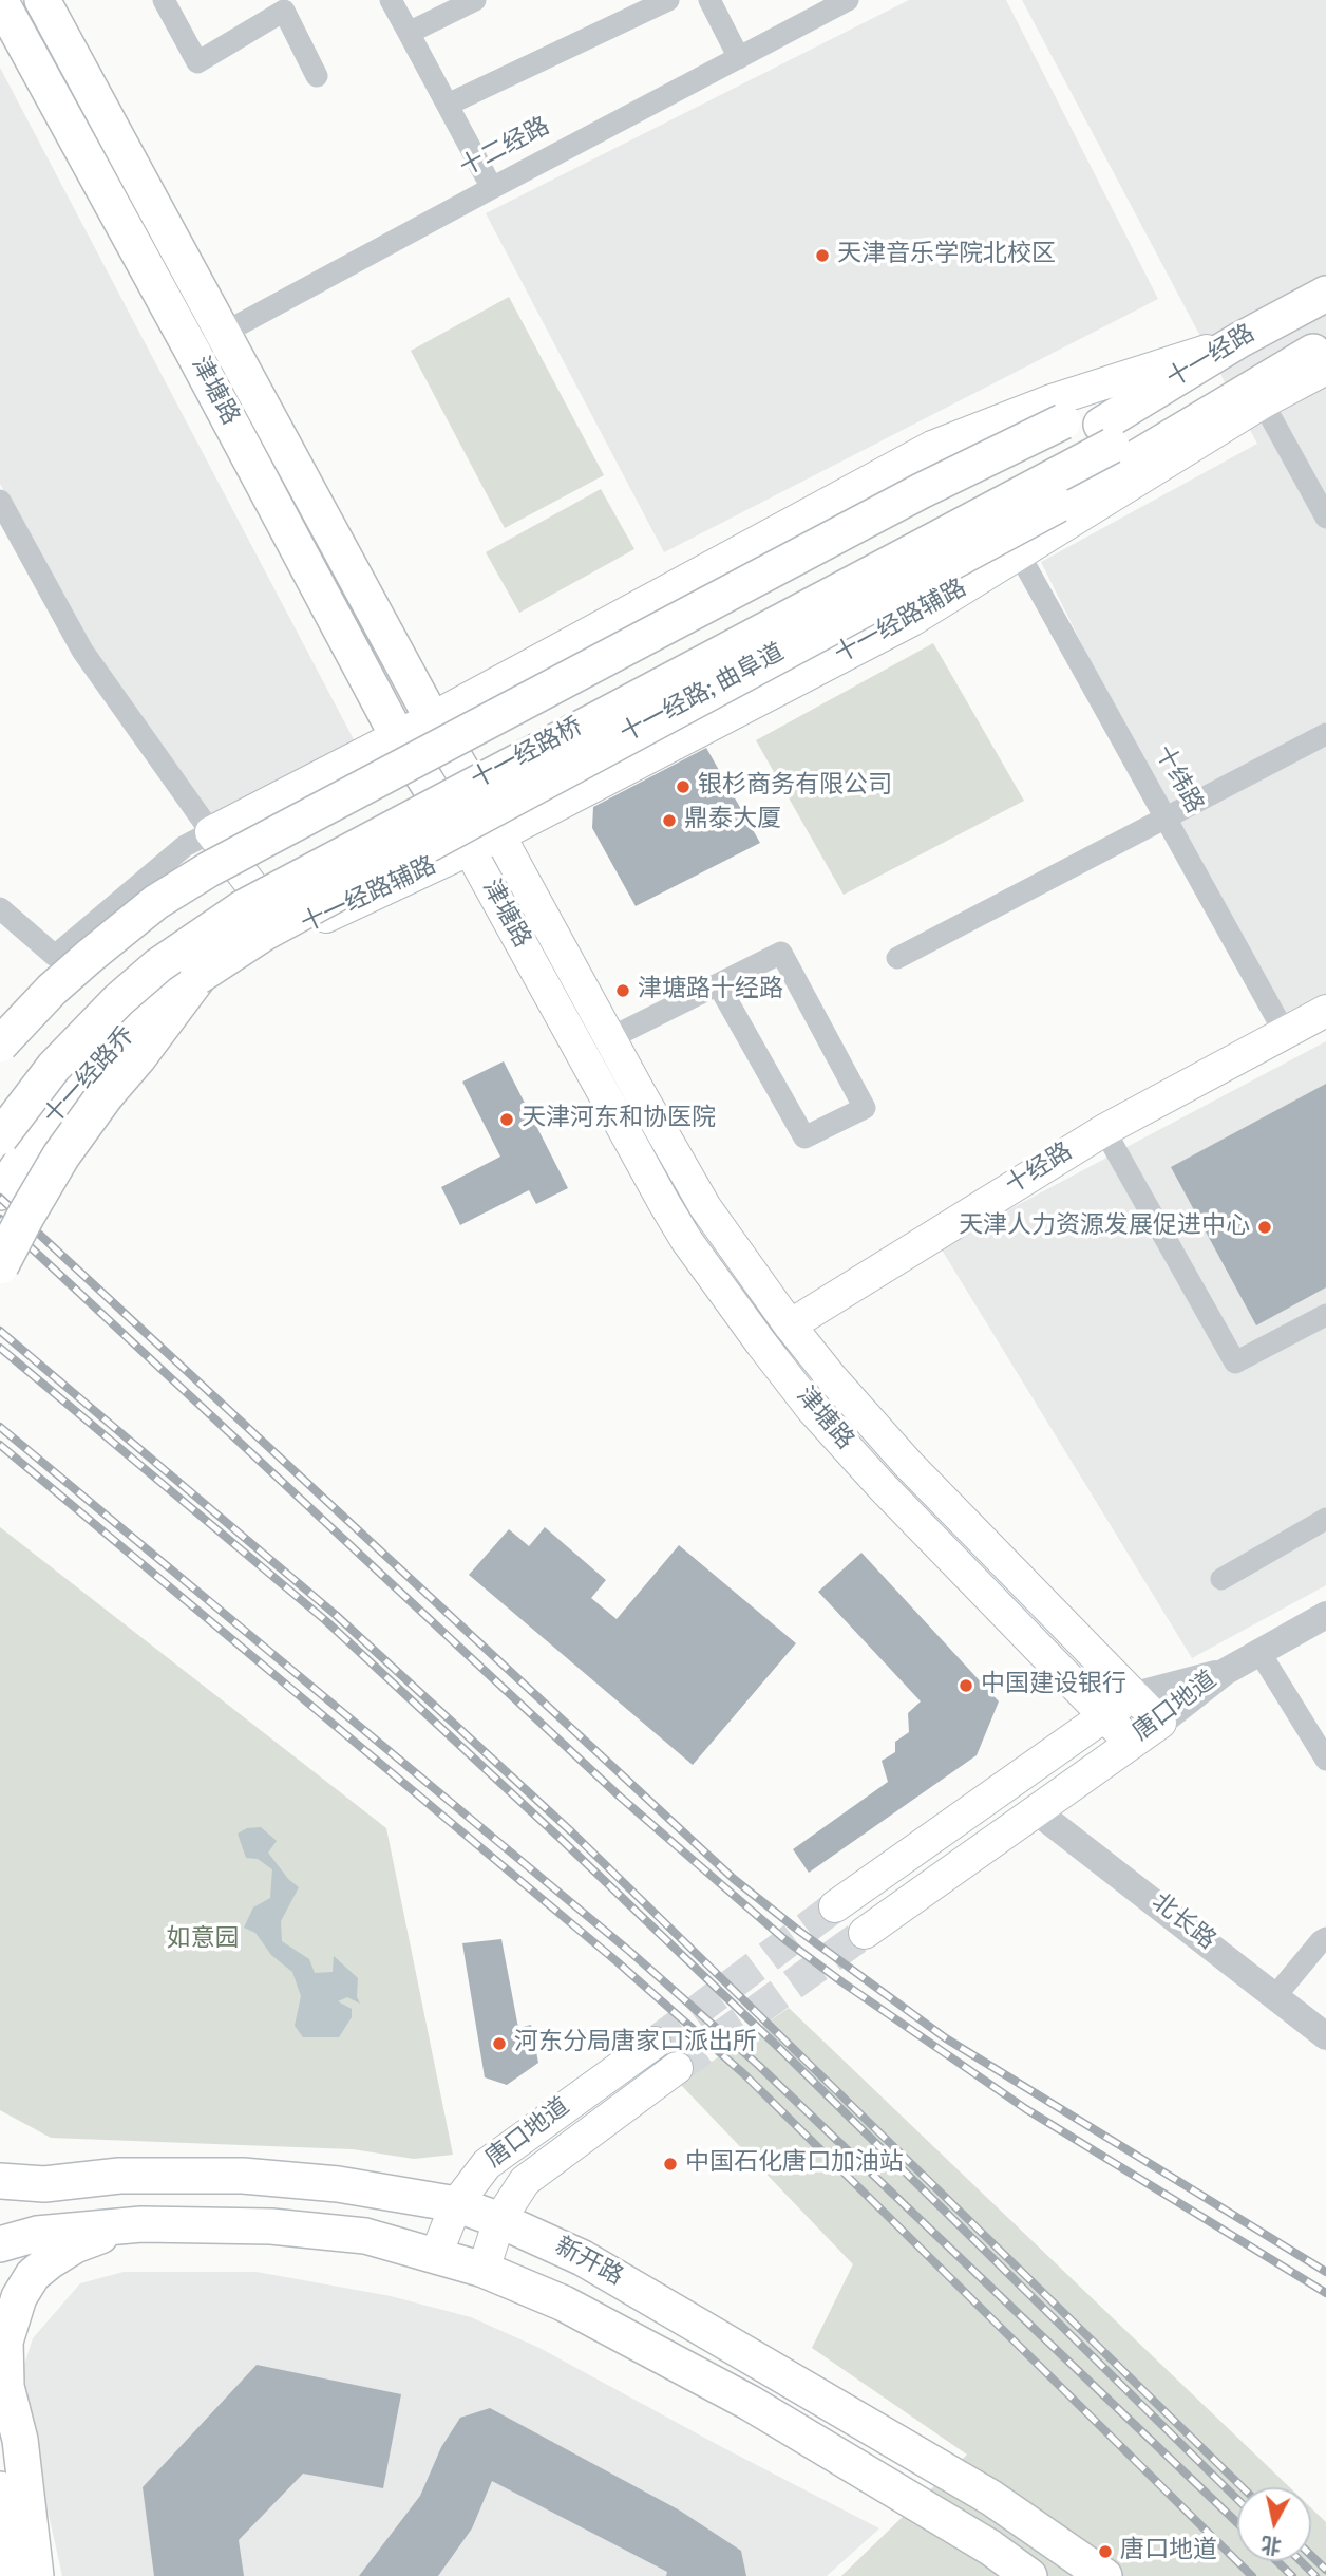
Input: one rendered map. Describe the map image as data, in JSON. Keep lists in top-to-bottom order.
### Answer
{
  "streets": {
    "main road": [
      "十一经路",
      "津塘路",
      "十一经路辅路",
      "十一经路; 曲阜道",
      "十一经路桥",
      "十一经路乔",
      "十经路",
      "唐口地道",
      "新开路"
    ],
    "street": ["十二经路", "十纬路", "北长路"]
  },
  "crossings": [
    ["十二经路", "津塘路"],
    ["十一经路", "十一经路辅路"],
    ["十一经路", "十一经路; 曲阜道"],
    ["十一经路", "十一经路桥"],
    ["津塘路", "十一经路辅路"],
    ["津塘路", "十经路"],
    ["津塘路", "唐口地道"],
    ["十一经路辅路", "十一经路; 曲阜道"],
    ["十一经路辅路", "十纬路"],
    ["十一经路; 曲阜道", "十一经路乔"],
    ["十纬路", "十经路"],
    ["唐口地道", "北长路"],
    ["唐口地道", "新开路"]
  ],
  "parks": ["如意园"],
  "places": [
    "天津音乐学院北校区",
    "银杉商务有限公司",
    "鼎泰大厦",
    "津塘路十经路",
    "天津河东和协医院",
    "天津人力资源发展促进中心",
    "中国建设银行",
    "河东分局唐家口派出所",
    "中国石化唐口加油站",
    "唐口地道"
  ],
  "north": "bottom"
}
